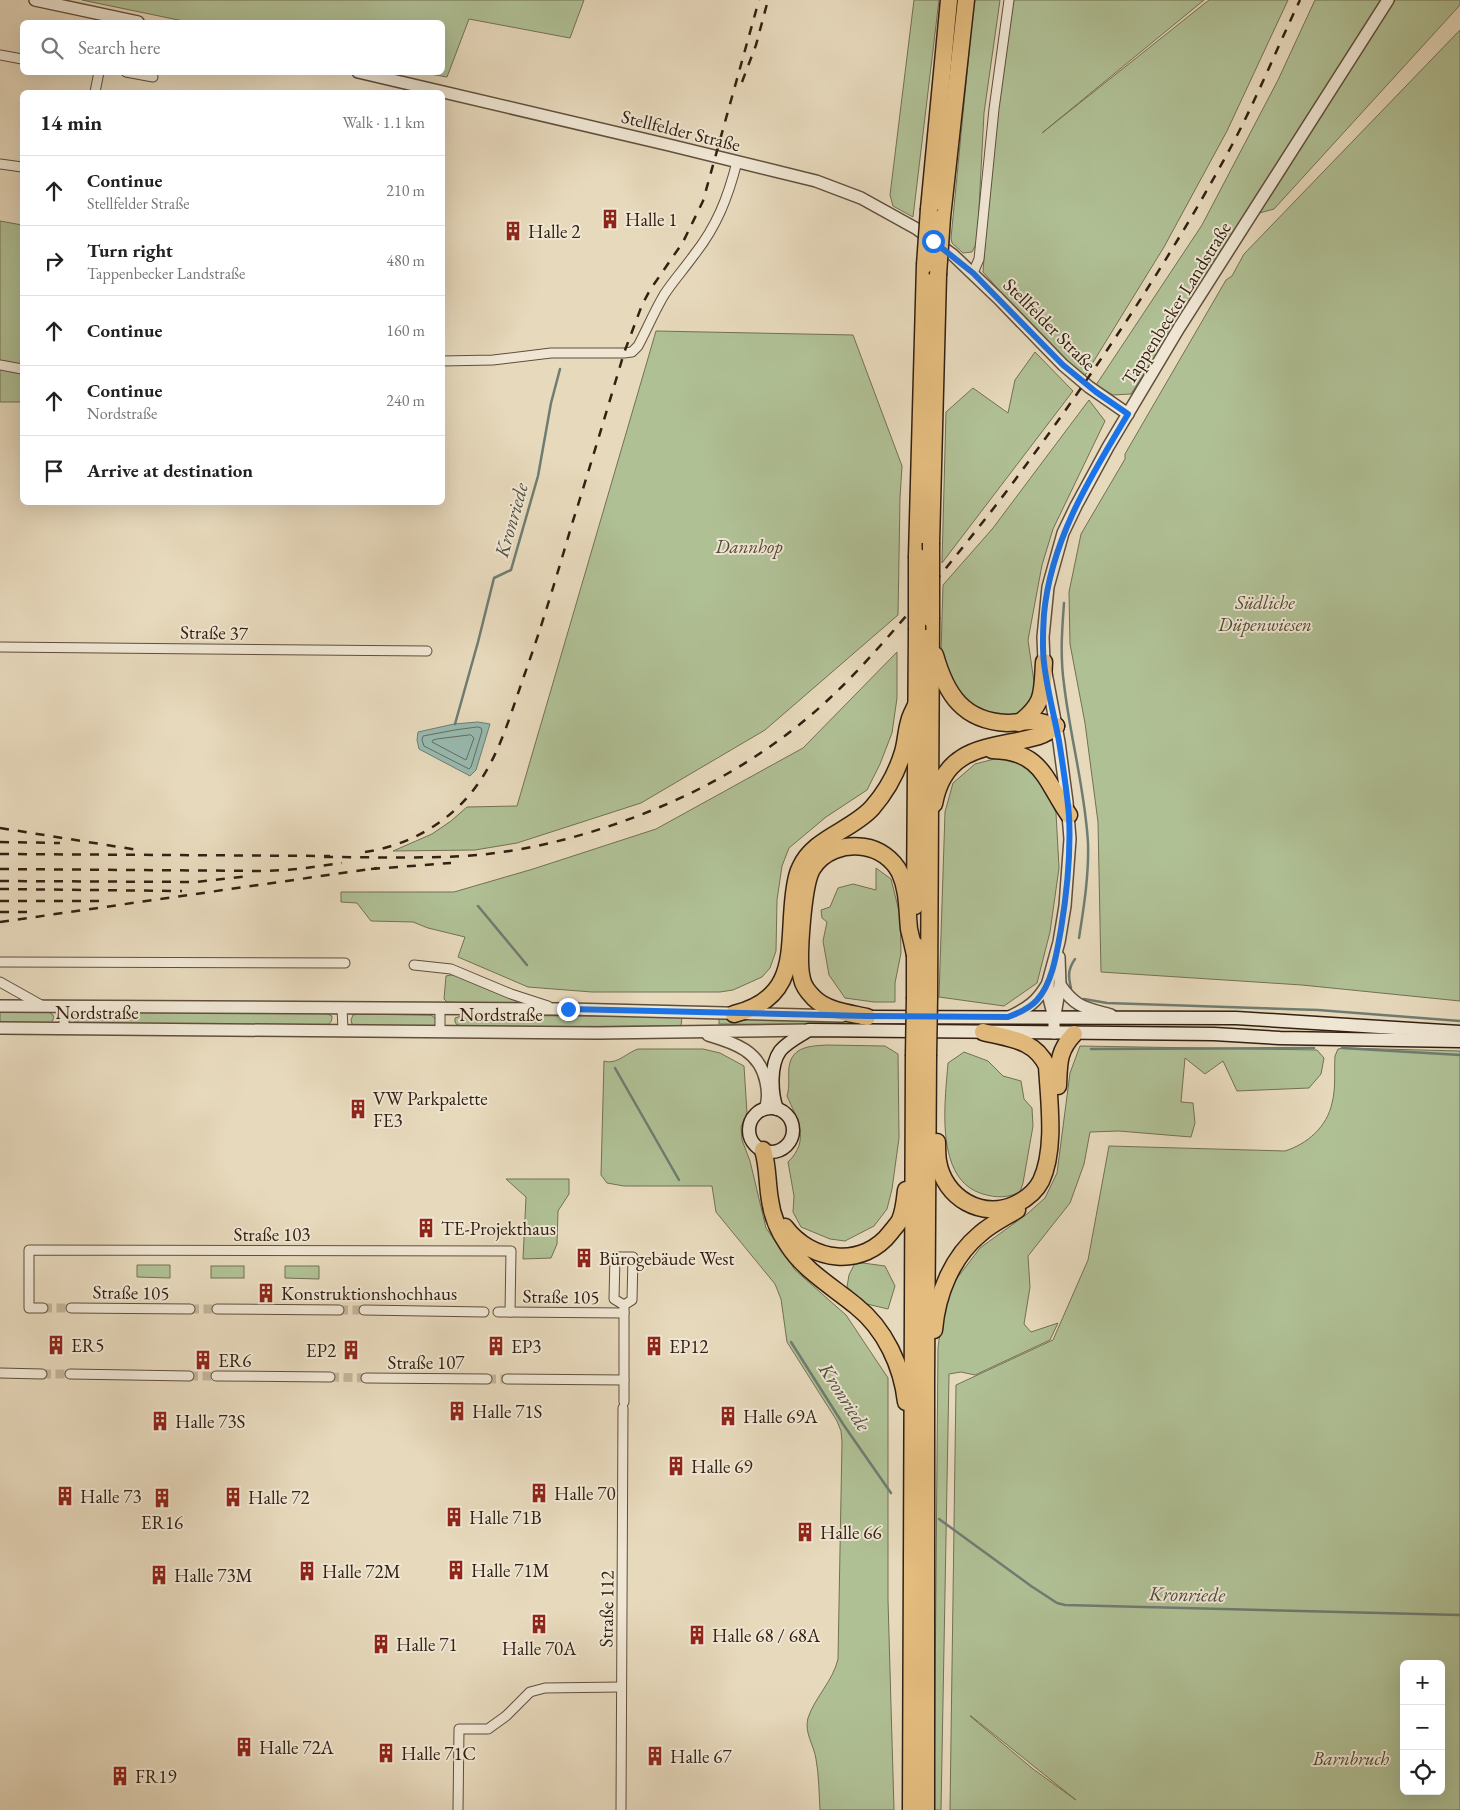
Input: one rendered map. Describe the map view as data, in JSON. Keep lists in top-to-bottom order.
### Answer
{
  "streets": {
    "street": [
      "Stellfelder Straße",
      "Tappenbecker Landstraße",
      "Straße 37",
      "Nordstraße",
      "Straße 103",
      "Straße 105",
      "Straße 107",
      "Straße 112"
    ]
  },
  "crossings": [
    ["Stellfelder Straße", "Tappenbecker Landstraße"],
    ["Straße 103", "Straße 105"],
    ["Straße 105", "Straße 112"]
  ],
  "water": ["Kronriede"],
  "parks": ["Dannhop", "Südliche Düpenwiesen", "Barnbruch"],
  "places": {
    "building": [
      "Halle 1",
      "Halle 2",
      "VW Parkpalette FE3",
      "TE-Projekthaus",
      "Bürogebäude West",
      "Konstruktionshochhaus",
      "ER5",
      "EP3",
      "EP12",
      "EP2",
      "ER6",
      "Halle 71S",
      "Halle 69A",
      "Halle 73S",
      "Halle 69",
      "Halle 70",
      "Halle 73",
      "Halle 72",
      "ER16",
      "Halle 71B",
      "Halle 66",
      "Halle 71M",
      "Halle 72M",
      "Halle 73M",
      "Halle 70A",
      "Halle 68 / 68A",
      "Halle 71",
      "Halle 72A",
      "Halle 71C",
      "Halle 67",
      "FR19"
    ]
  },
  "page": {
    "search": "Search here",
    "heading": ["14 min", "Walk · 1.1 km"],
    "list": [
      ["Continue", "Stellfelder Straße", "210 m"],
      ["Turn right", "Tappenbecker Landstraße", "480 m"],
      ["Continue", "160 m"],
      ["Continue", "Nordstraße", "240 m"],
      "Arrive at destination"
    ],
    "map_buttons": ["+", "−"]
  }
}
